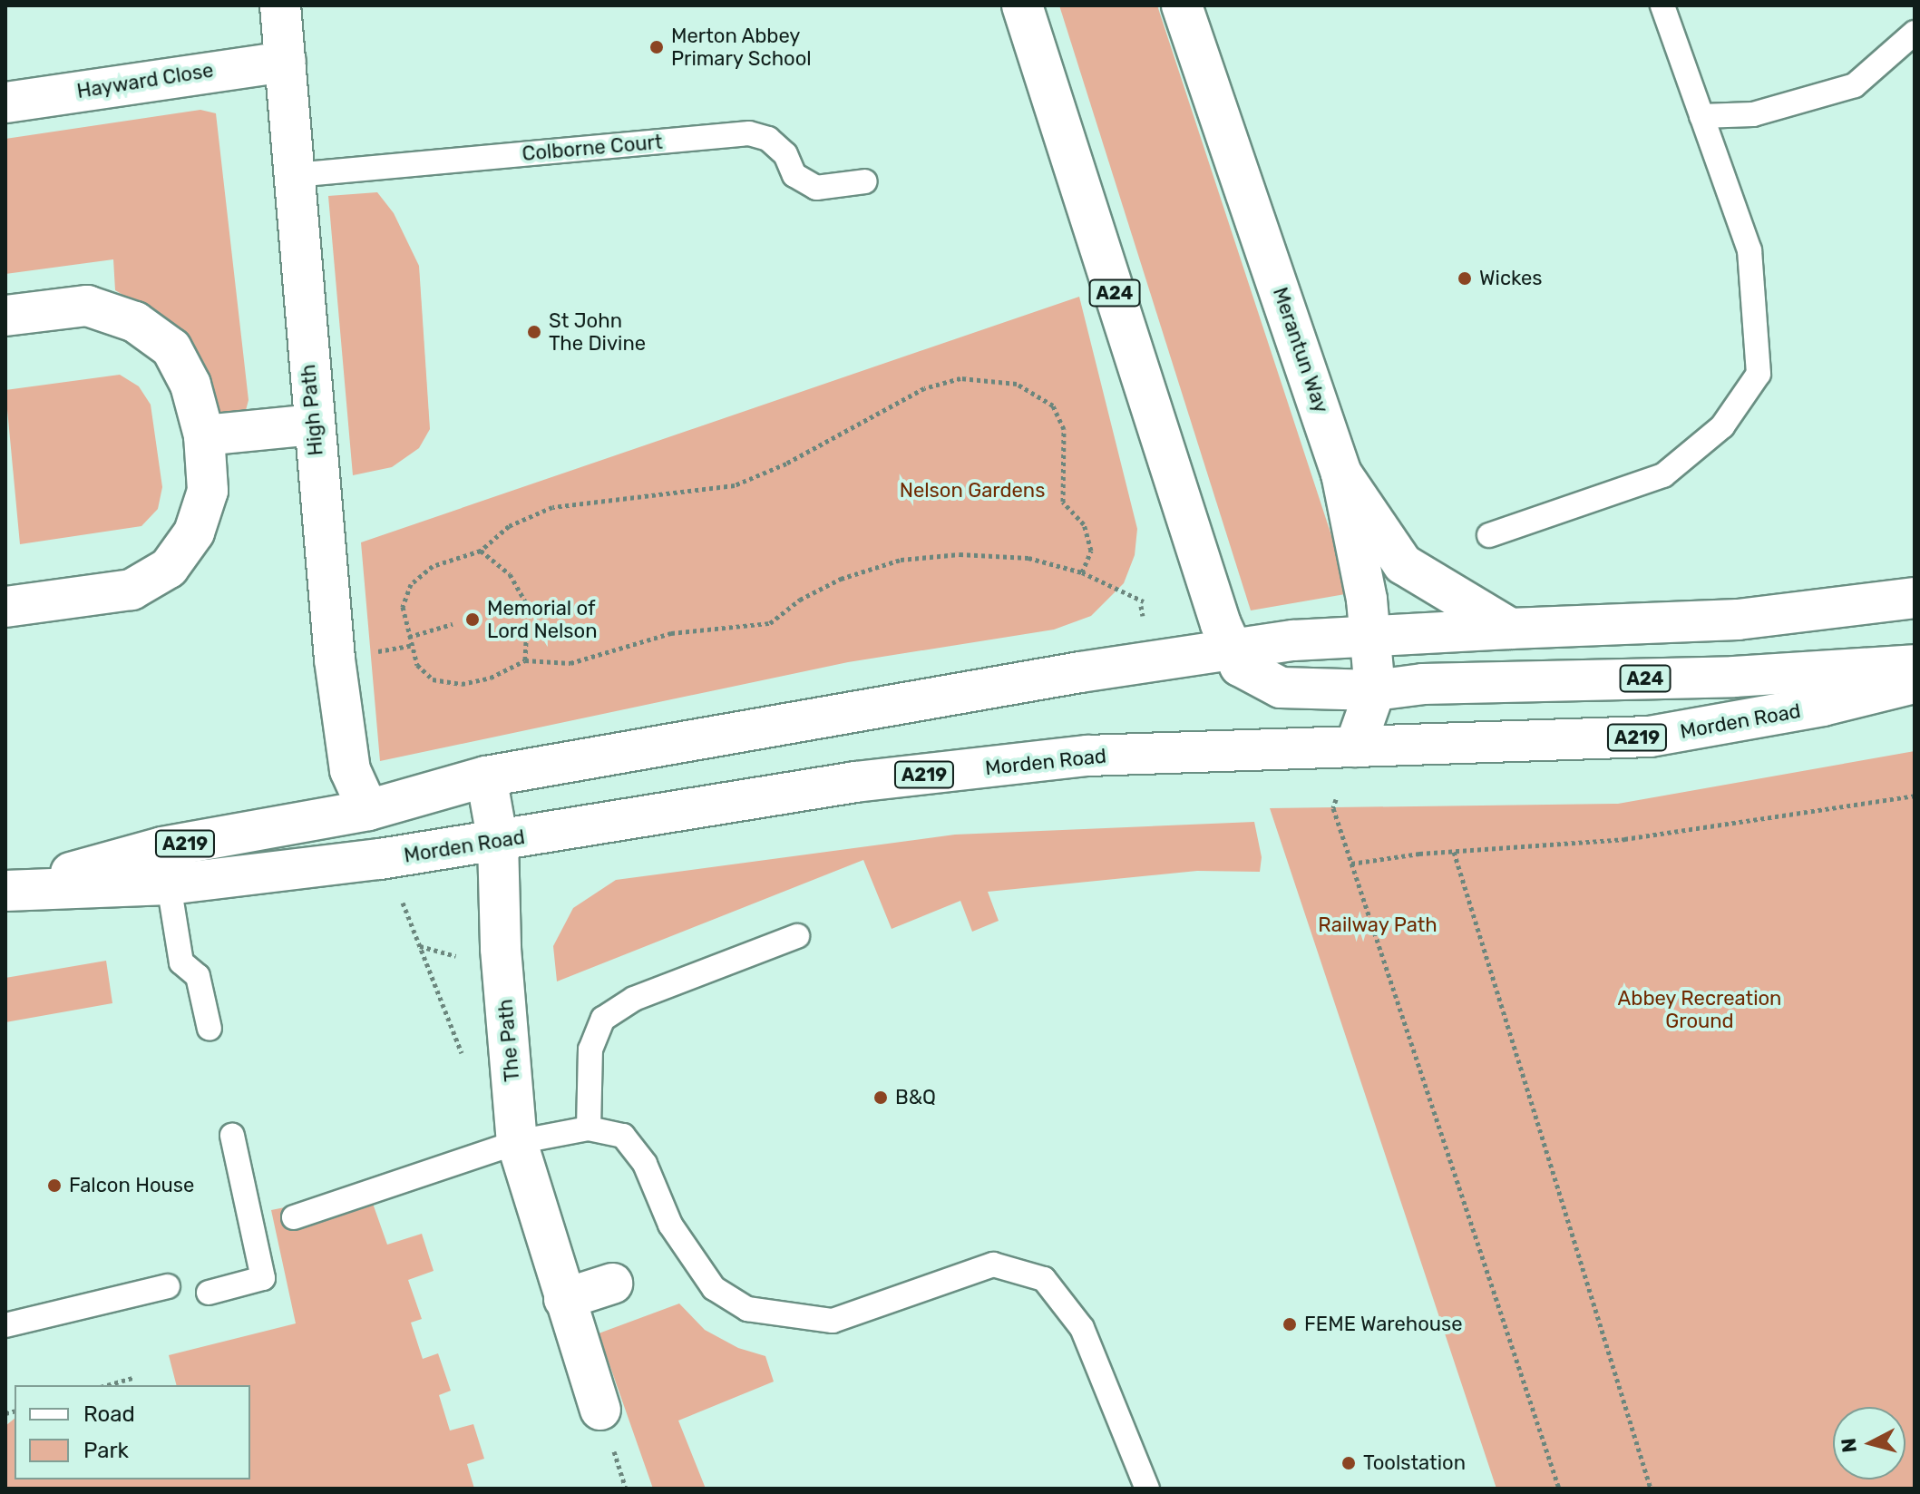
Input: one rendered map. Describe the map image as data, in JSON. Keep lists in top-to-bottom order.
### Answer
{
  "streets": {
    "main road": [
      "Hayward Close",
      "A24",
      "Merantun Way",
      "High Path",
      "Morden Road",
      "A219",
      "The Path"
    ],
    "lane": ["Colborne Court"]
  },
  "crossings": [
    ["Hayward Close", "High Path"],
    ["Colborne Court", "High Path"],
    ["Merantun Way", "Morden Road"],
    ["High Path", "Morden Road"],
    ["Morden Road", "The Path"]
  ],
  "parks": ["Nelson Gardens", "Railway Path", "Abbey Recreation Ground"],
  "places": [
    "Merton Abbey Primary School",
    "Wickes",
    "St John The Divine",
    "Memorial of Lord Nelson",
    "B&Q",
    "Falcon House",
    "FEME Warehouse",
    "Toolstation"
  ],
  "legend": ["Road", "Park"],
  "north": "left"
}
